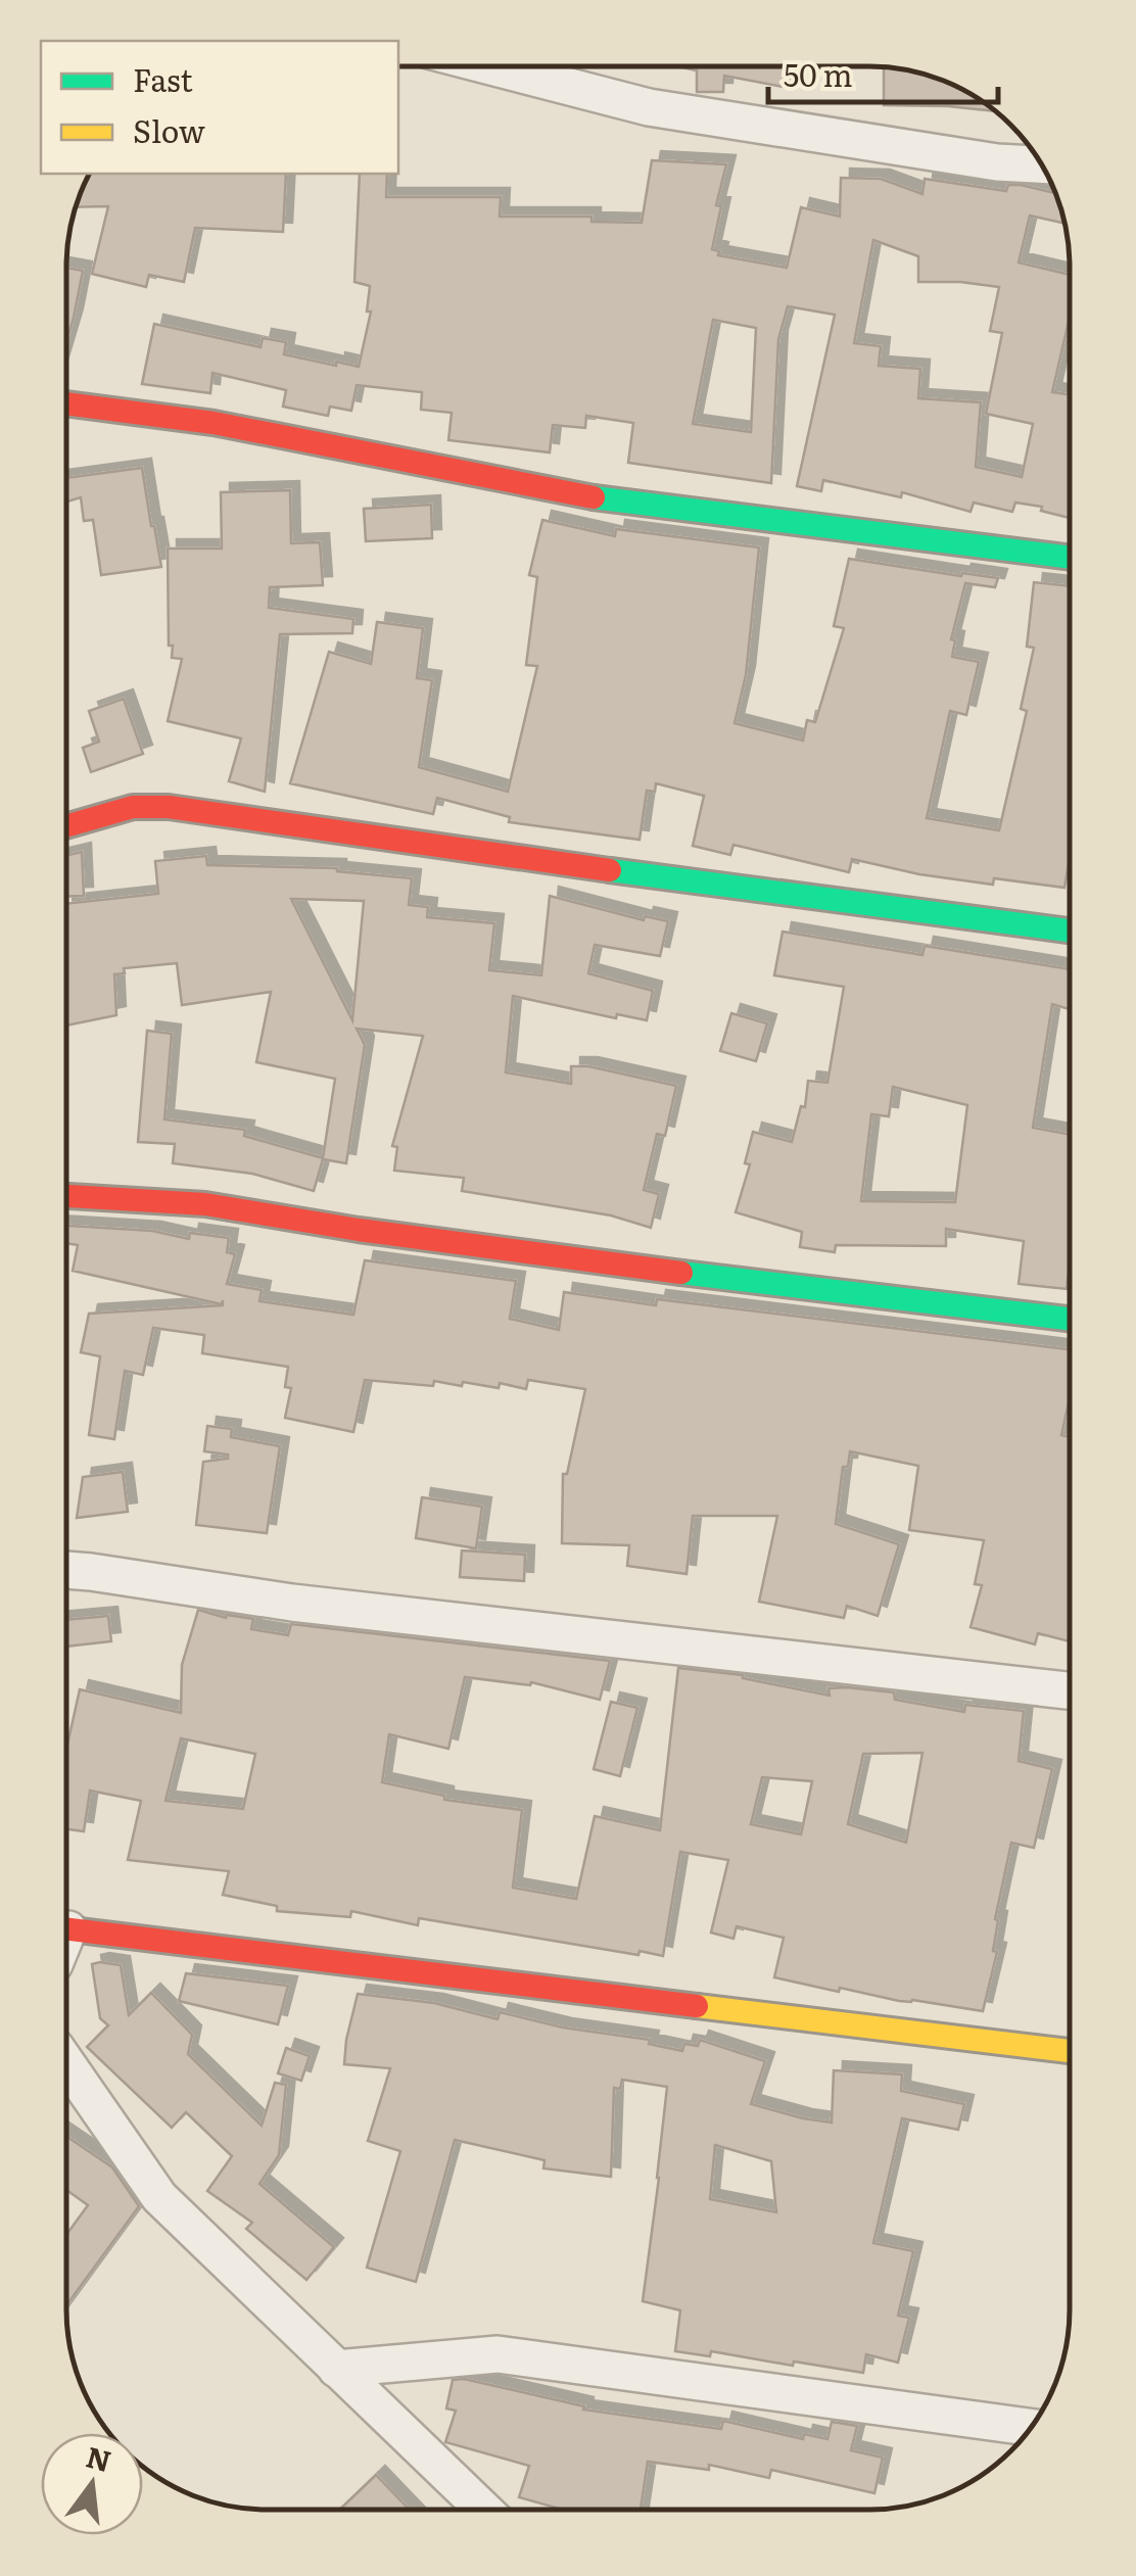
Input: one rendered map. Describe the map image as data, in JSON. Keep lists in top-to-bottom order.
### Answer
{
  "legend": ["Fast", "Slow"],
  "scale_bar": "50 m",
  "north": "top"
}
